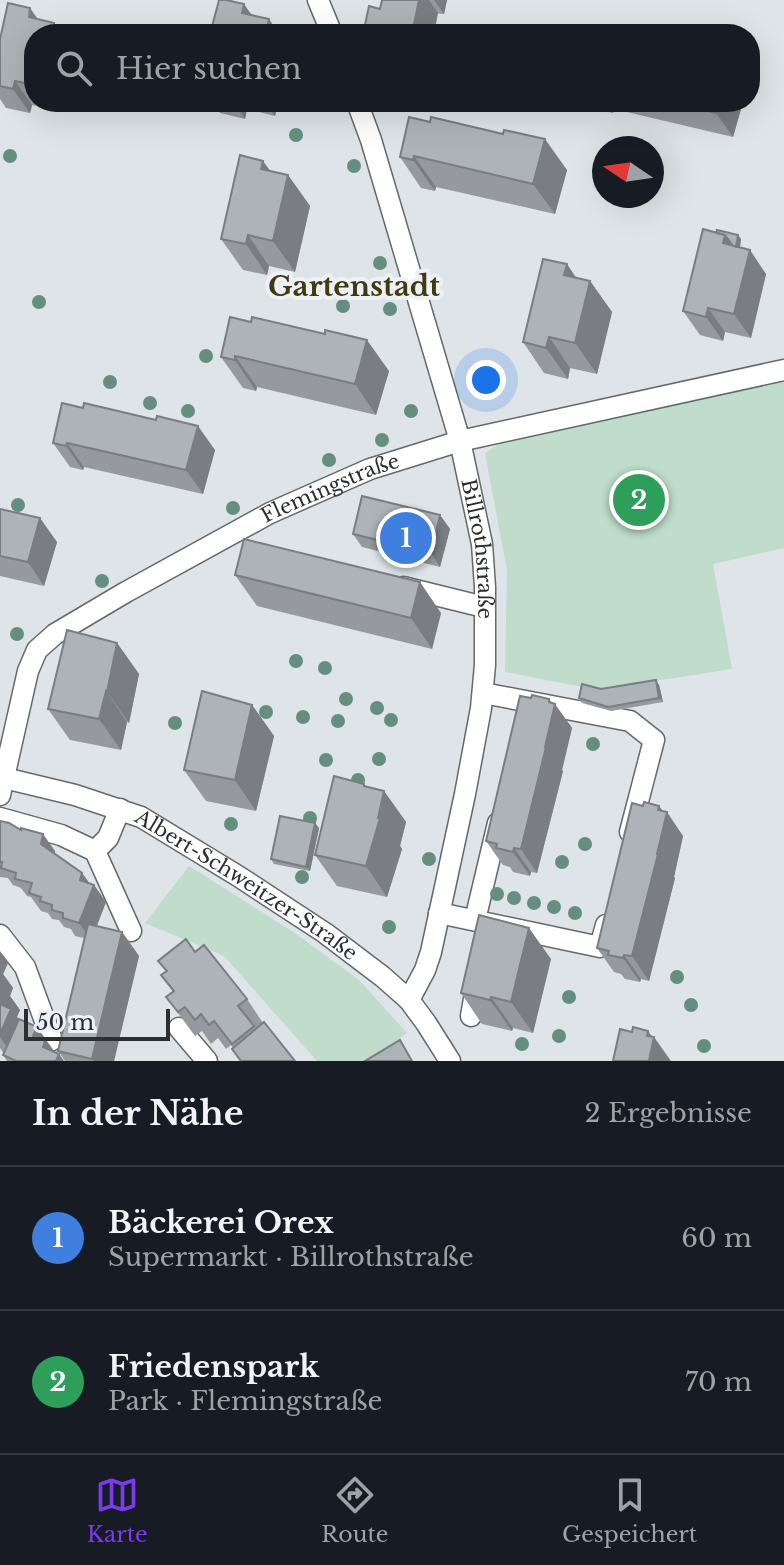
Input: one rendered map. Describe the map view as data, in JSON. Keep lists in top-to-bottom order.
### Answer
{
  "streets": {
    "street": ["Flemingstraße", "Billrothstraße", "Albert-Schweitzer-Straße"]
  },
  "crossings": [
    ["Flemingstraße", "Billrothstraße"],
    ["Flemingstraße", "Albert-Schweitzer-Straße"],
    ["Billrothstraße", "Albert-Schweitzer-Straße"]
  ],
  "districts": ["Gartenstadt"],
  "scale_bar": "50 m",
  "north": "left",
  "page": {
    "search": "Hier suchen",
    "pins": ["2", "1"],
    "scale": "50 m",
    "heading": ["In der Nähe", "2 Ergebnisse"],
    "list": [
      {
        "mark": "1",
        "name": "Bäckerei Orex",
        "note": "Supermarkt · Billrothstraße",
        "value": "60 m"
      },
      {
        "mark": "2",
        "name": "Friedenspark",
        "note": "Park · Flemingstraße",
        "value": "70 m"
      }
    ],
    "nav": ["Karte", "Route", "Gespeichert"]
  }
}
